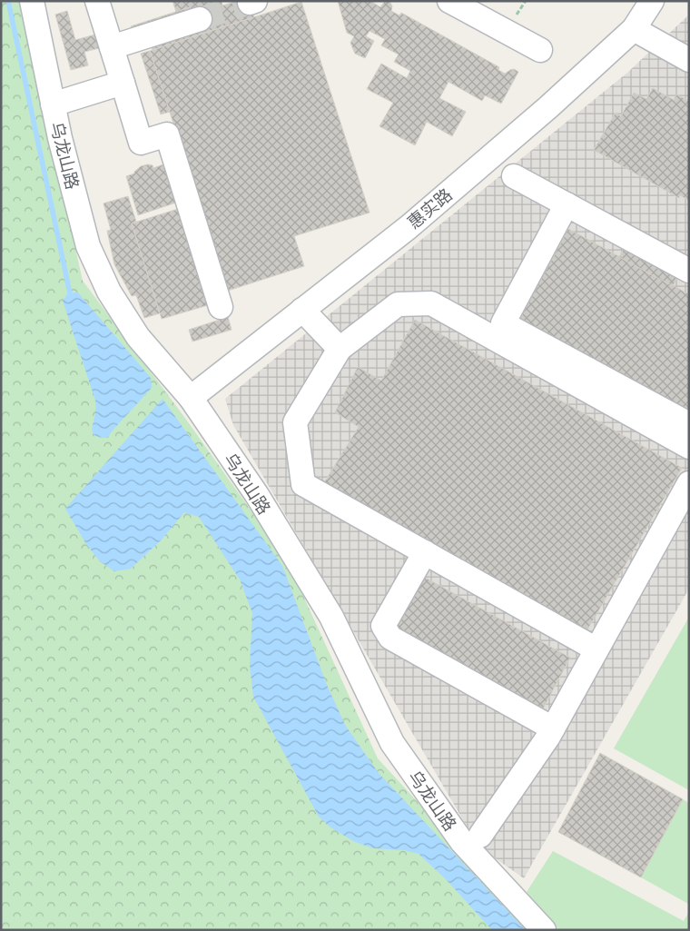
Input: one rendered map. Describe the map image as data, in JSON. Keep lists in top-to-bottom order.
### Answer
{
  "streets": {
    "street": ["乌龙山路", "惠实路"]
  },
  "crossings": [
    ["乌龙山路", "惠实路"]
  ]
}
